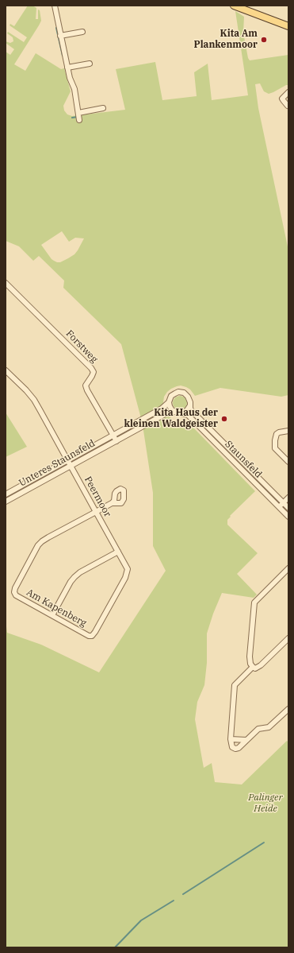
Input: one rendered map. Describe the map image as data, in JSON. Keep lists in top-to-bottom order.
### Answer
{
  "streets": {
    "street": [
      "Forstweg",
      "Staunsfeld",
      "Unteres Staunsfeld",
      "Peermoor",
      "Am Kapenberg"
    ]
  },
  "crossings": [
    ["Forstweg", "Unteres Staunsfeld"],
    ["Staunsfeld", "Unteres Staunsfeld"],
    ["Unteres Staunsfeld", "Peermoor"],
    ["Peermoor", "Am Kapenberg"]
  ],
  "parks": ["Palinger Heide"],
  "places": ["Kita Am Plankenmoor", "Kita Haus der kleinen Waldgeister"]
}
